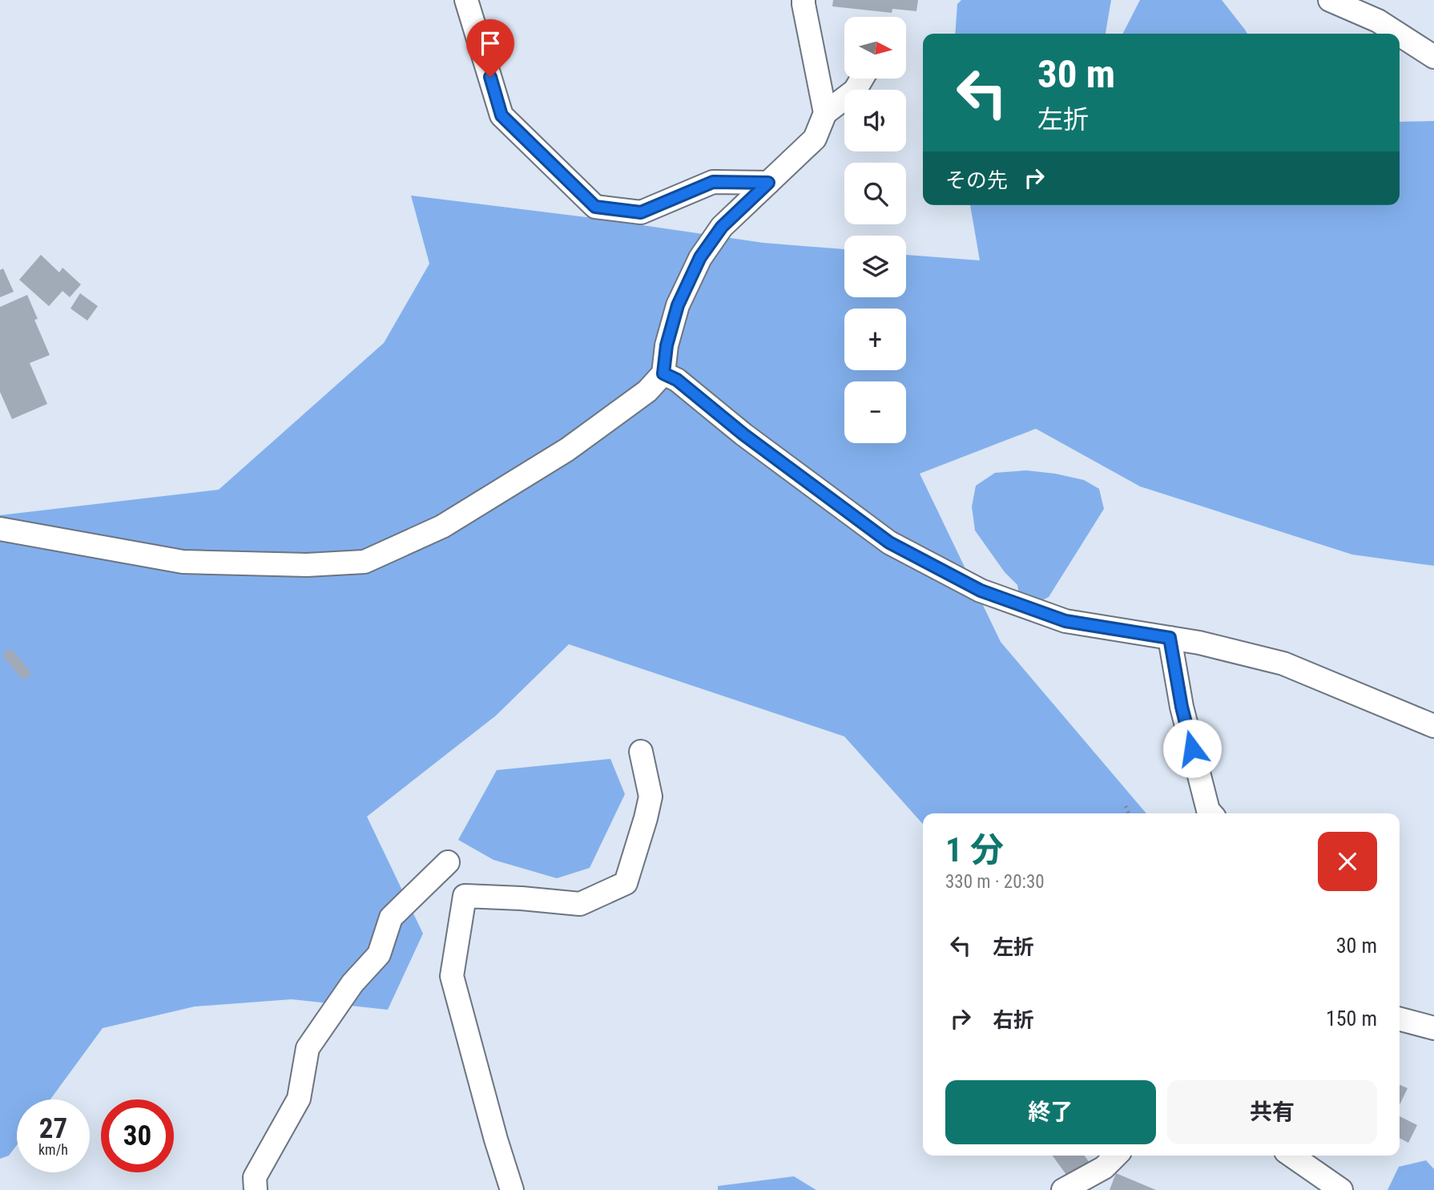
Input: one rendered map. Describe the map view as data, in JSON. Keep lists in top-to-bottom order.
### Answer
{
  "north": "right",
  "page": {
    "map_buttons": ["+", "−"],
    "turn": ["30 m", "左折"],
    "then": "その先",
    "heading": ["1 分", "330 m · 20:30"],
    "list": [
      {
        "name": "左折",
        "value": "30 m"
      },
      {
        "name": "右折",
        "value": "150 m"
      }
    ],
    "buttons": ["終了", "共有"],
    "speed": "27 km/h",
    "limit": "30"
  }
}
